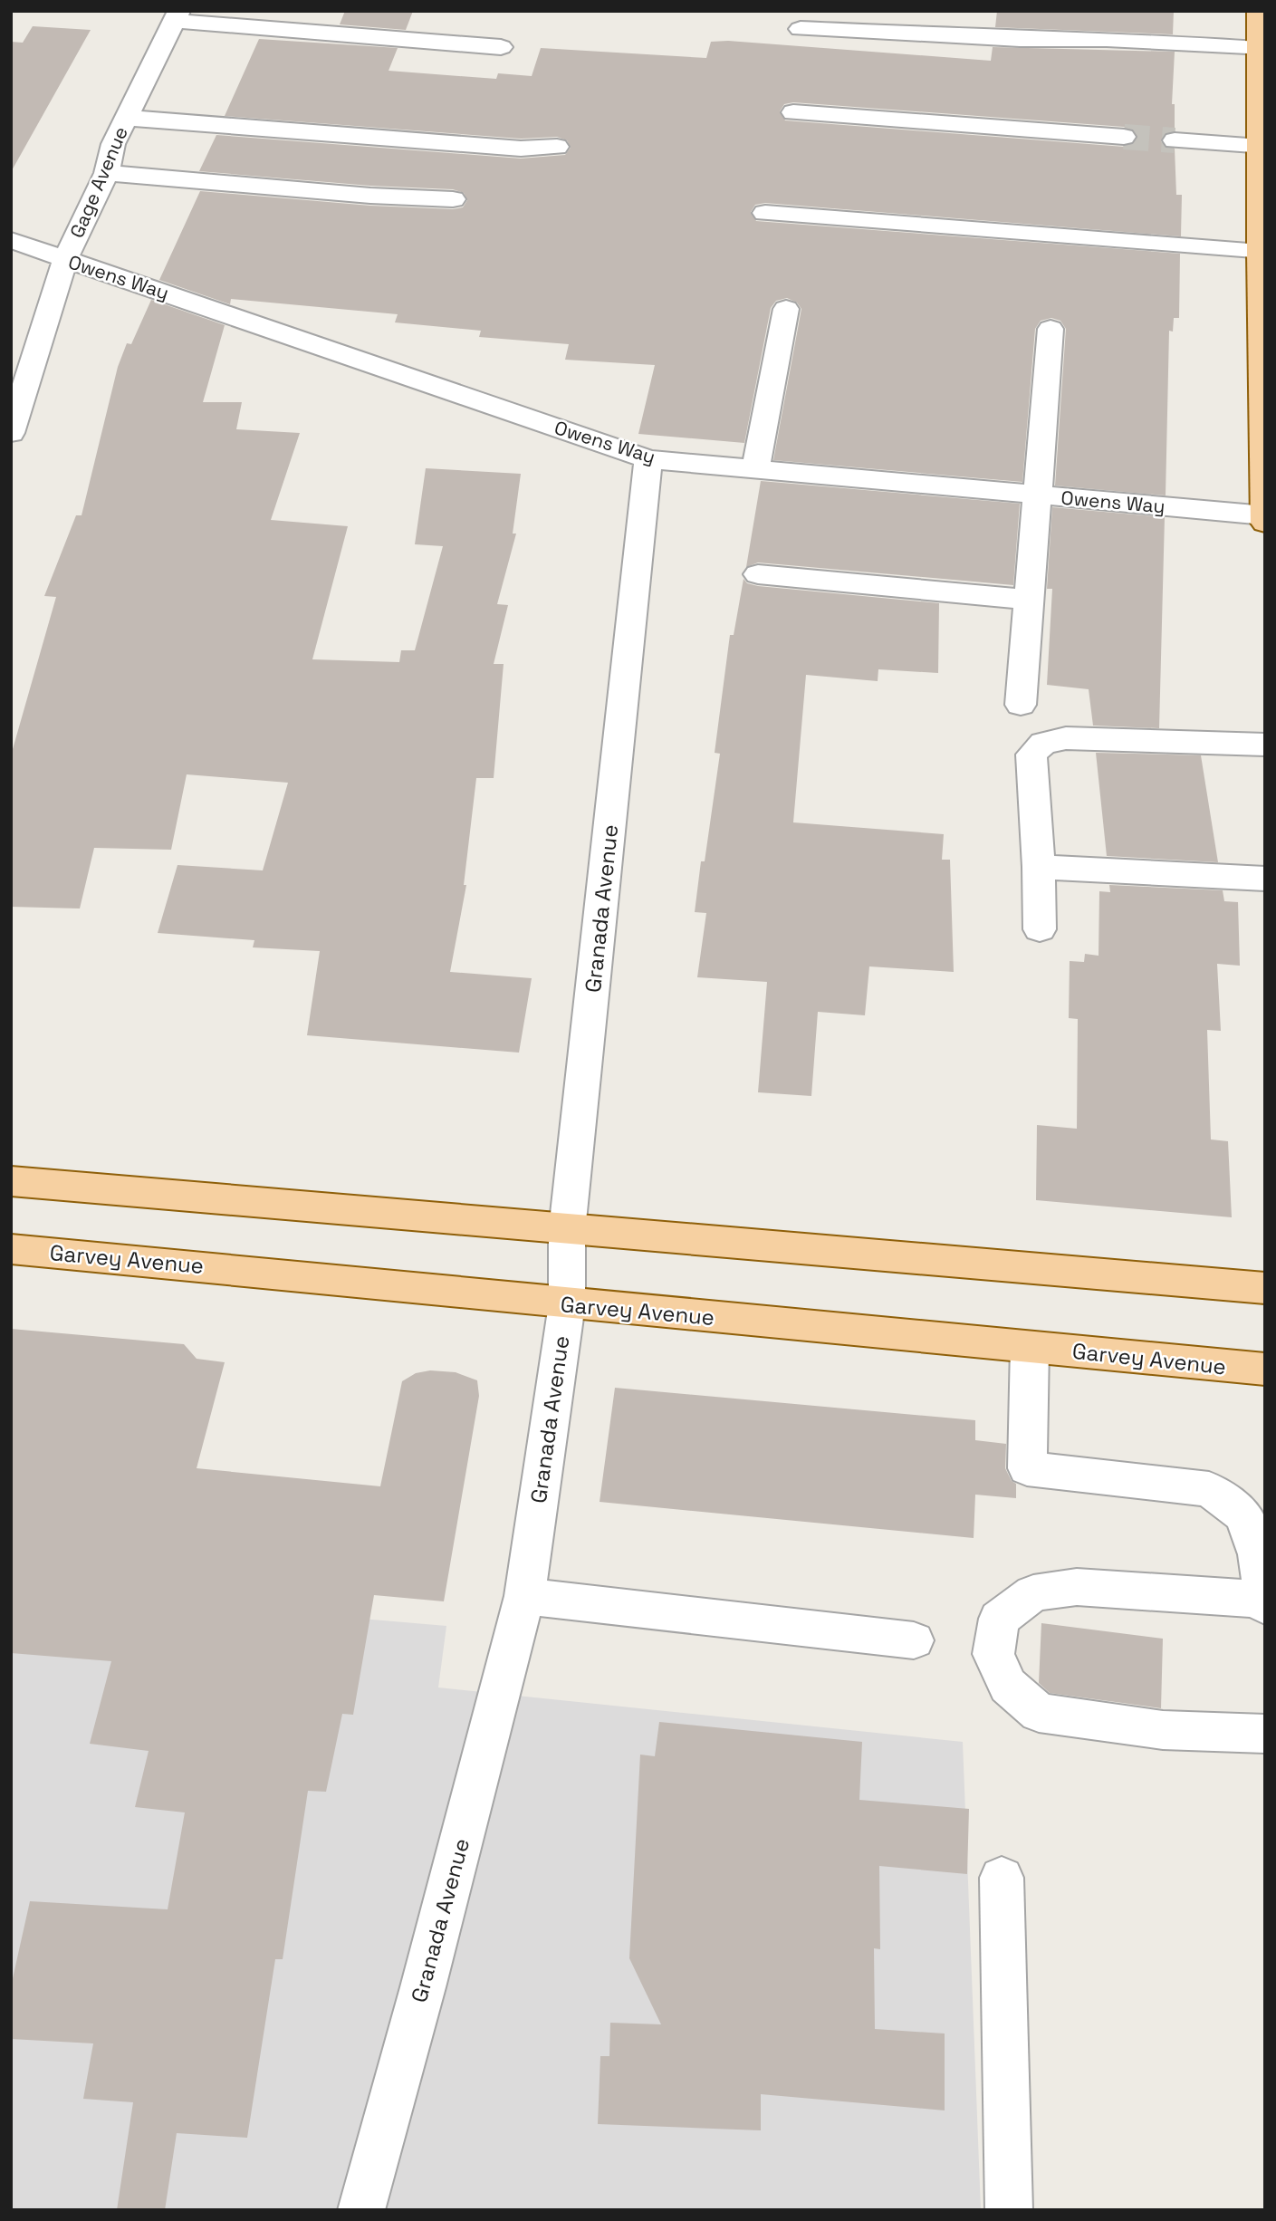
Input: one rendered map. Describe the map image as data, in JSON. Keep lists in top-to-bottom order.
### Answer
{
  "streets": {
    "main road": ["Garvey Avenue"],
    "street": ["Gage Avenue", "Owens Way", "Granada Avenue"]
  },
  "crossings": [
    ["Gage Avenue", "Owens Way"],
    ["Owens Way", "Granada Avenue"],
    ["Granada Avenue", "Garvey Avenue"]
  ]
}
